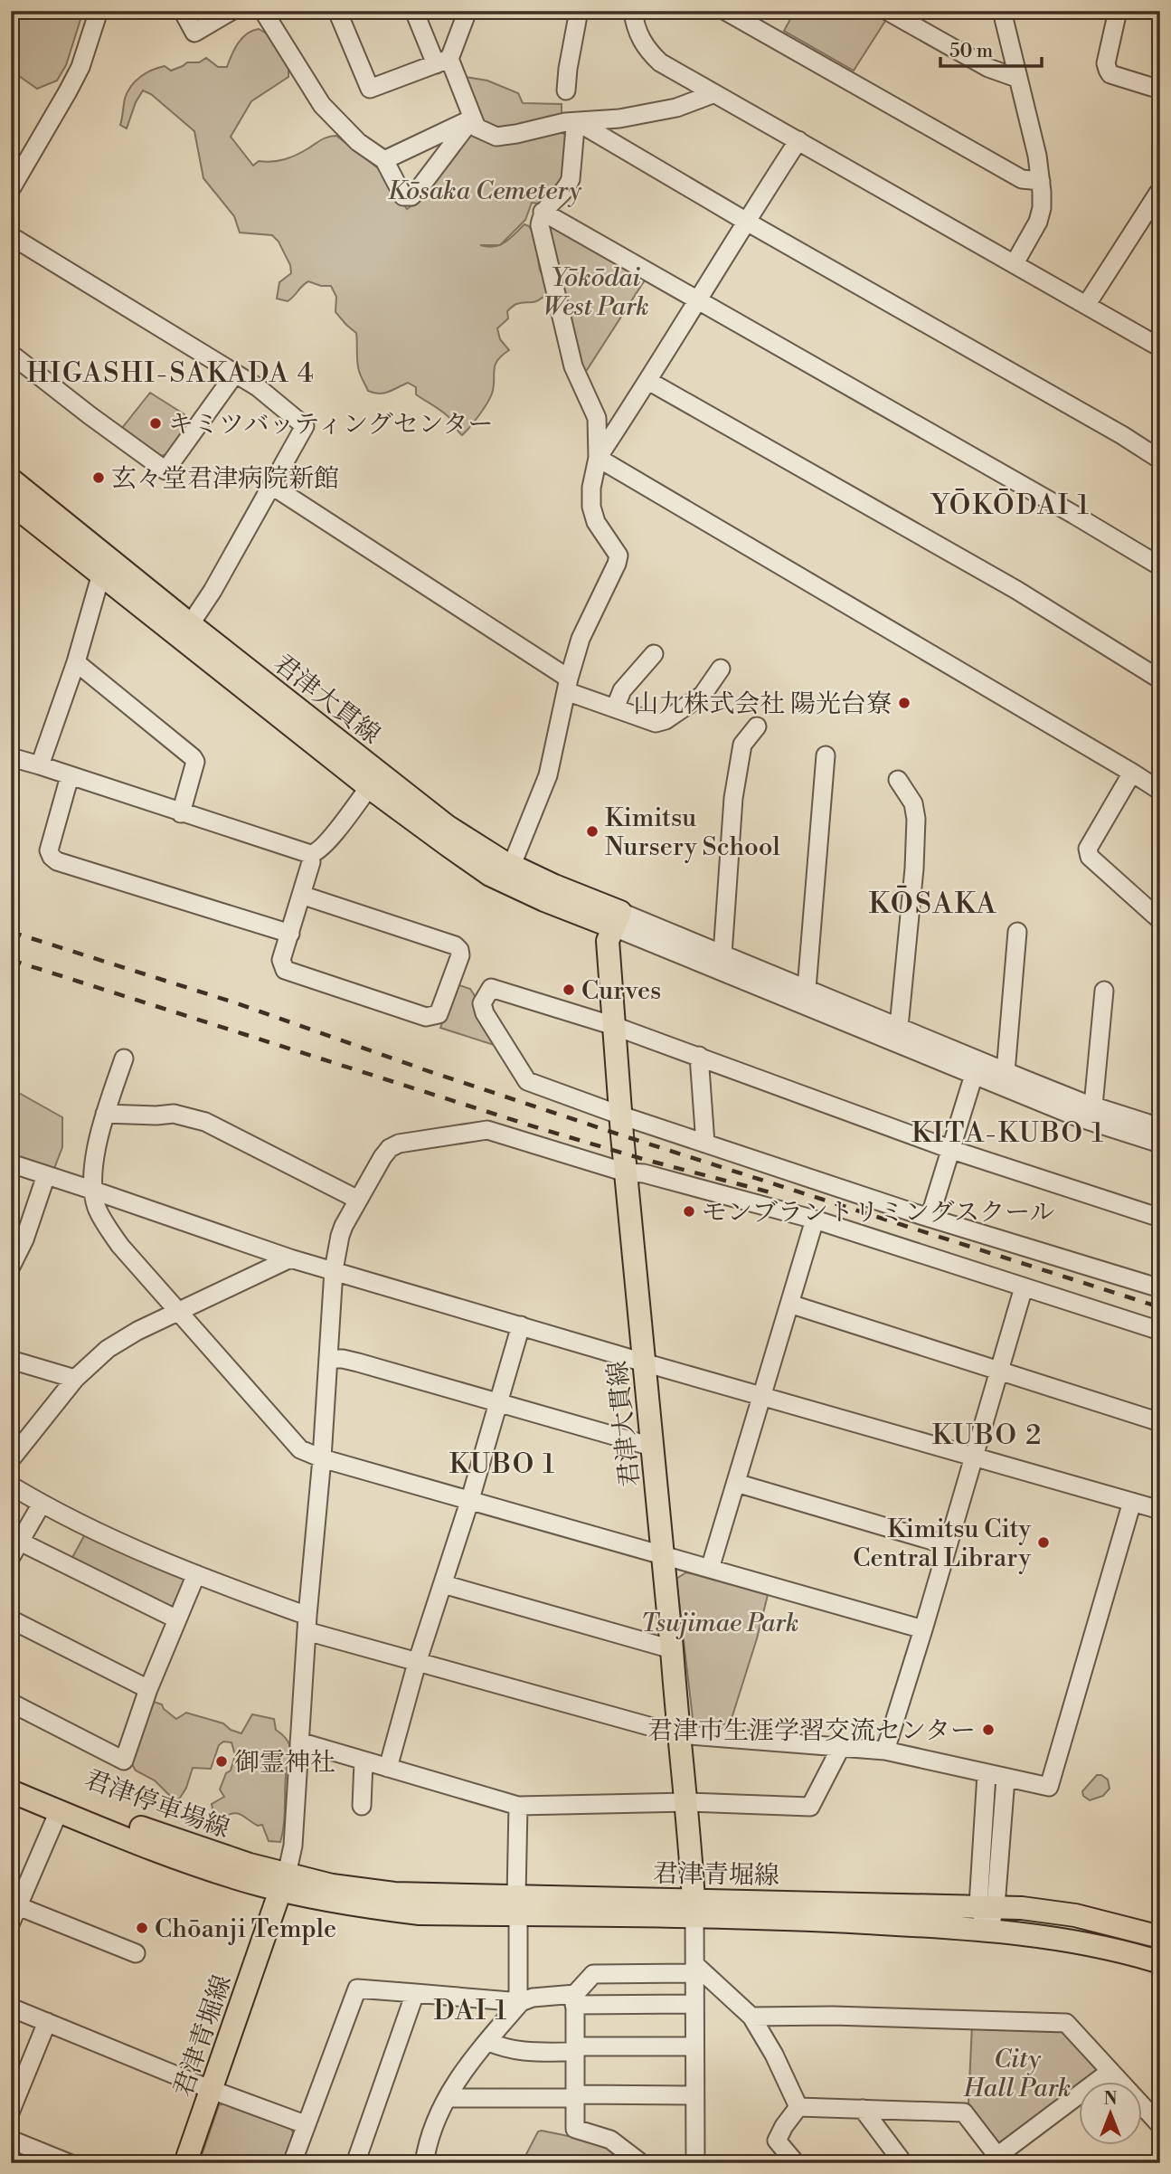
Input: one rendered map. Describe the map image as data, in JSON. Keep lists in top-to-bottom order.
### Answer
{
  "streets": {
    "main road": ["君津大貫線", "君津停車場線", "君津青堀線"]
  },
  "crossings": [
    ["君津大貫線", "君津青堀線"],
    ["君津停車場線", "君津青堀線"]
  ],
  "districts": [
    "HIGASHI-SAKADA 4",
    "YŌKŌDAI 1",
    "KŌSAKA",
    "KITA-KUBO 1",
    "KUBO 2",
    "KUBO 1",
    "DAI 1"
  ],
  "parks": [
    "Kōsaka Cemetery",
    "Yōkōdai West Park",
    "Tsujimae Park",
    "City Hall Park"
  ],
  "places": [
    "キミツバッティングセンター",
    "玄々堂君津病院新館",
    "山九株式会社 陽光台寮",
    "Kimitsu Nursery School",
    "Curves",
    "モンブラントリミングスクール",
    "Kimitsu City Central Library",
    "君津市生涯学習交流センター",
    "御霊神社",
    "Chōanji Temple"
  ],
  "scale_bar": "50 m",
  "north": "top"
}
